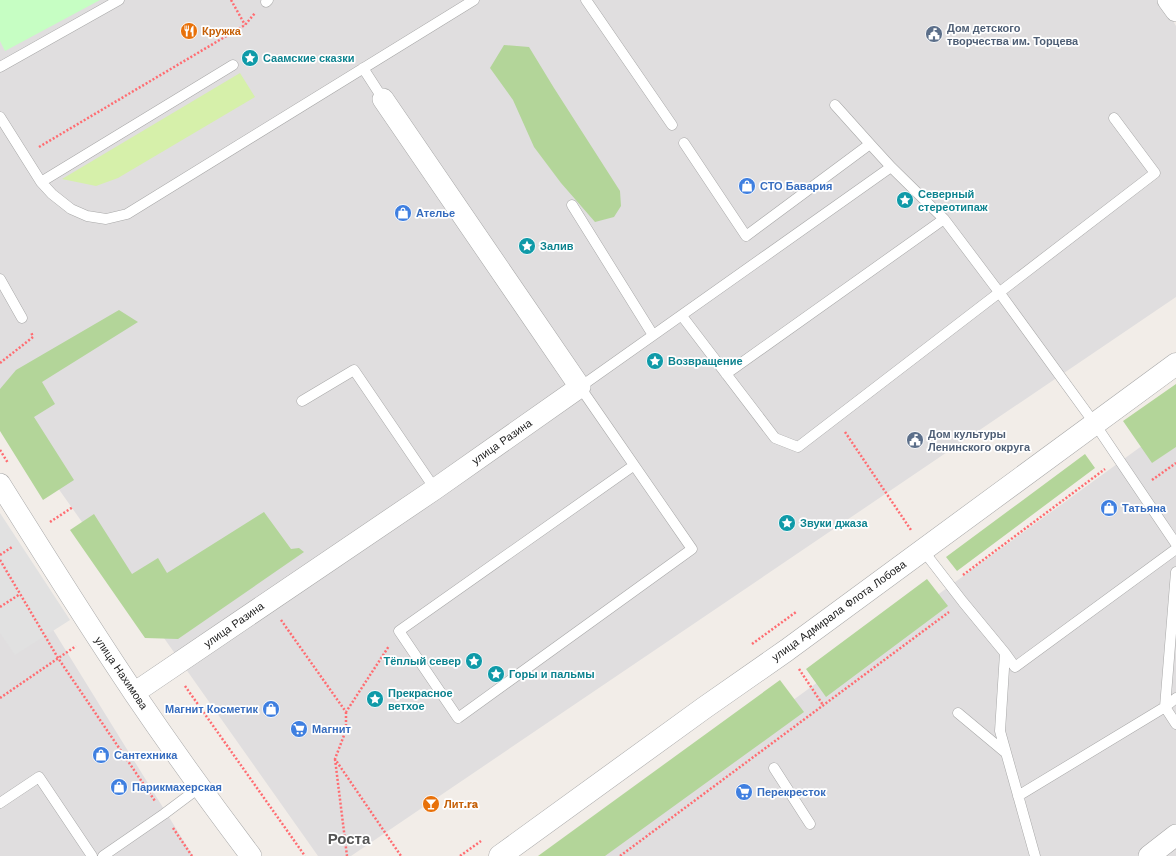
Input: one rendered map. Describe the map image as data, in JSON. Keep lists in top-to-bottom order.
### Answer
{
  "streets": {
    "street": ["улица Разина", "улица Адмирала Флота Лобова", "улица Нахимова"]
  },
  "crossings": [
    ["улица Разина", "улица Нахимова"]
  ],
  "districts": ["Роста"],
  "places": {
    "restaurant": ["Кружка"],
    "public building": ["Дом детского творчества им. Торцева", "Дом культуры Ленинского округа"],
    "place": [
      "Саамские сказки",
      "Северный стереотипаж",
      "Залив",
      "Возвращение",
      "Звуки джаза",
      "Тёплый север",
      "Горы и пальмы",
      "Прекрасное ветхое"
    ],
    "shop": [
      "СТО Бавария",
      "Ателье",
      "Татьяна",
      "Магнит Косметик",
      "Сантехника",
      "Парикмахерская"
    ],
    "supermarket": ["Магнит", "Перекресток"],
    "bar": ["Лит.ra"]
  }
}
